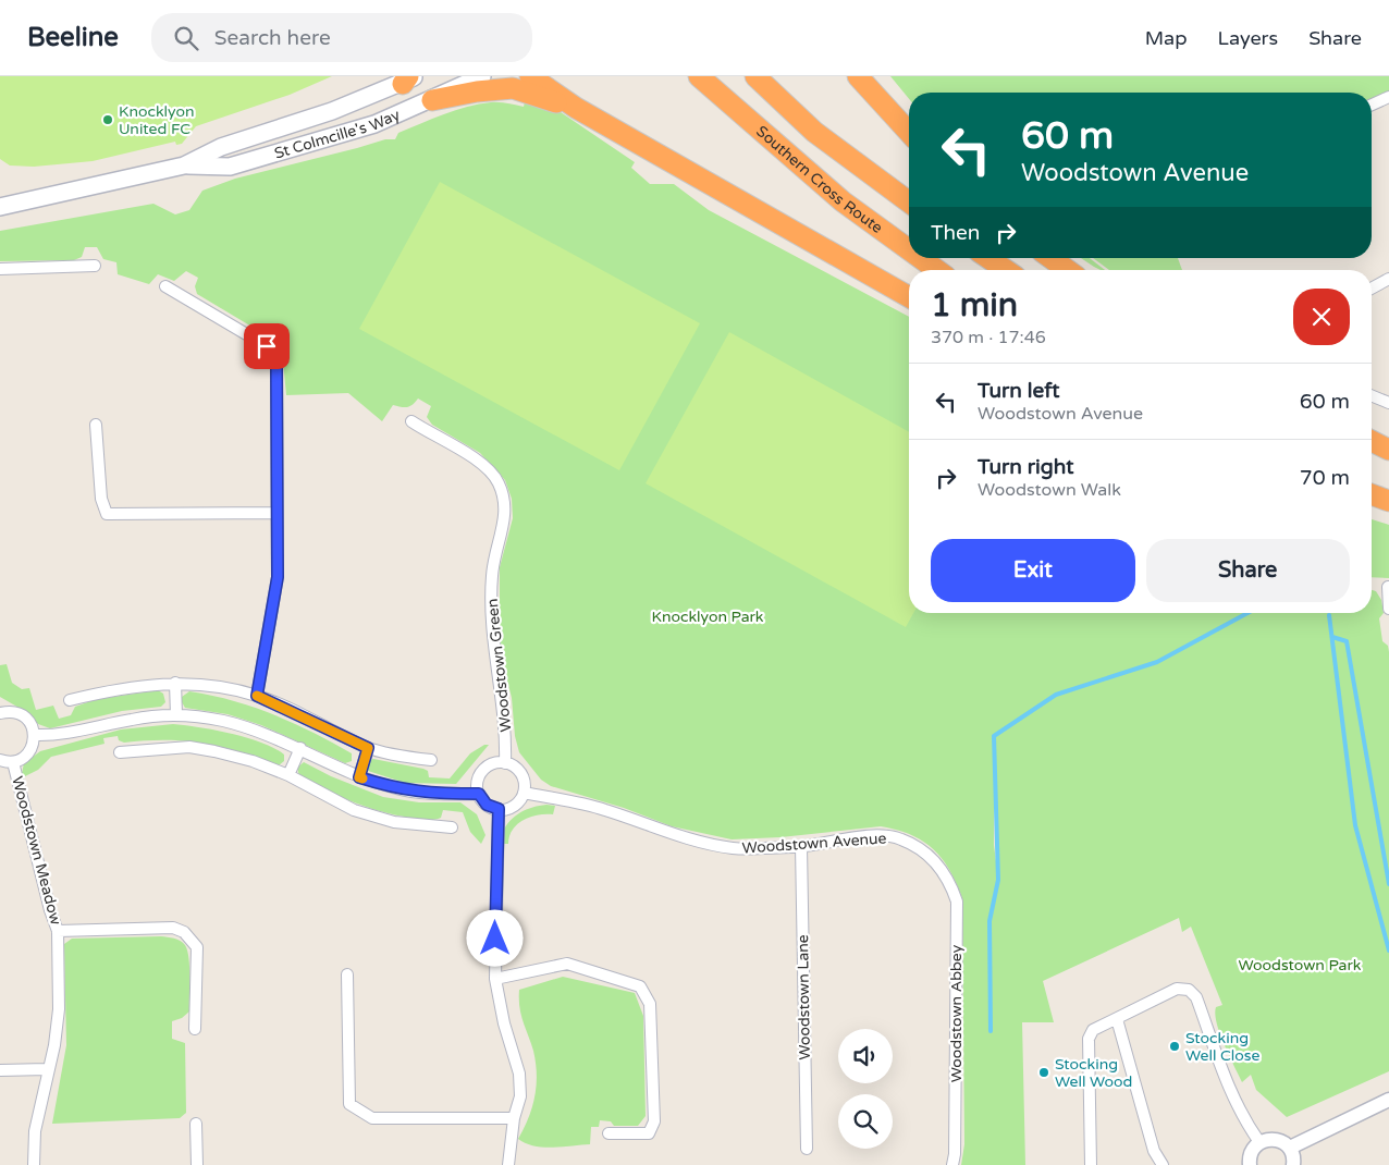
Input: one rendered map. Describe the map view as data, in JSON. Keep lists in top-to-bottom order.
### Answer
{
  "streets": {
    "highway": ["Southern Cross Route"],
    "main road": ["St Colmcille's Way"],
    "street": [
      "Woodstown Green",
      "Woodstown Avenue",
      "Woodstown Meadow",
      "Woodstown Lane",
      "Woodstown Abbey"
    ]
  },
  "crossings": [
    ["Woodstown Green", "Woodstown Avenue"],
    ["Woodstown Avenue", "Woodstown Lane"],
    ["Woodstown Avenue", "Woodstown Abbey"]
  ],
  "parks": ["Knocklyon Park", "Woodstown Park"],
  "places": ["Knocklyon United FC", "Stocking Well Close", "Stocking Well Wood"],
  "page": {
    "header": "Beeline",
    "search": "Search here",
    "nav": ["Map", "Layers", "Share"],
    "turn": ["60 m", "Woodstown Avenue"],
    "then": "Then",
    "heading": ["1 min", "370 m · 17:46"],
    "list": [
      {
        "name": "Turn left",
        "note": "Woodstown Avenue",
        "value": "60 m"
      },
      {
        "name": "Turn right",
        "note": "Woodstown Walk",
        "value": "70 m"
      }
    ],
    "buttons": ["Exit", "Share"]
  }
}
